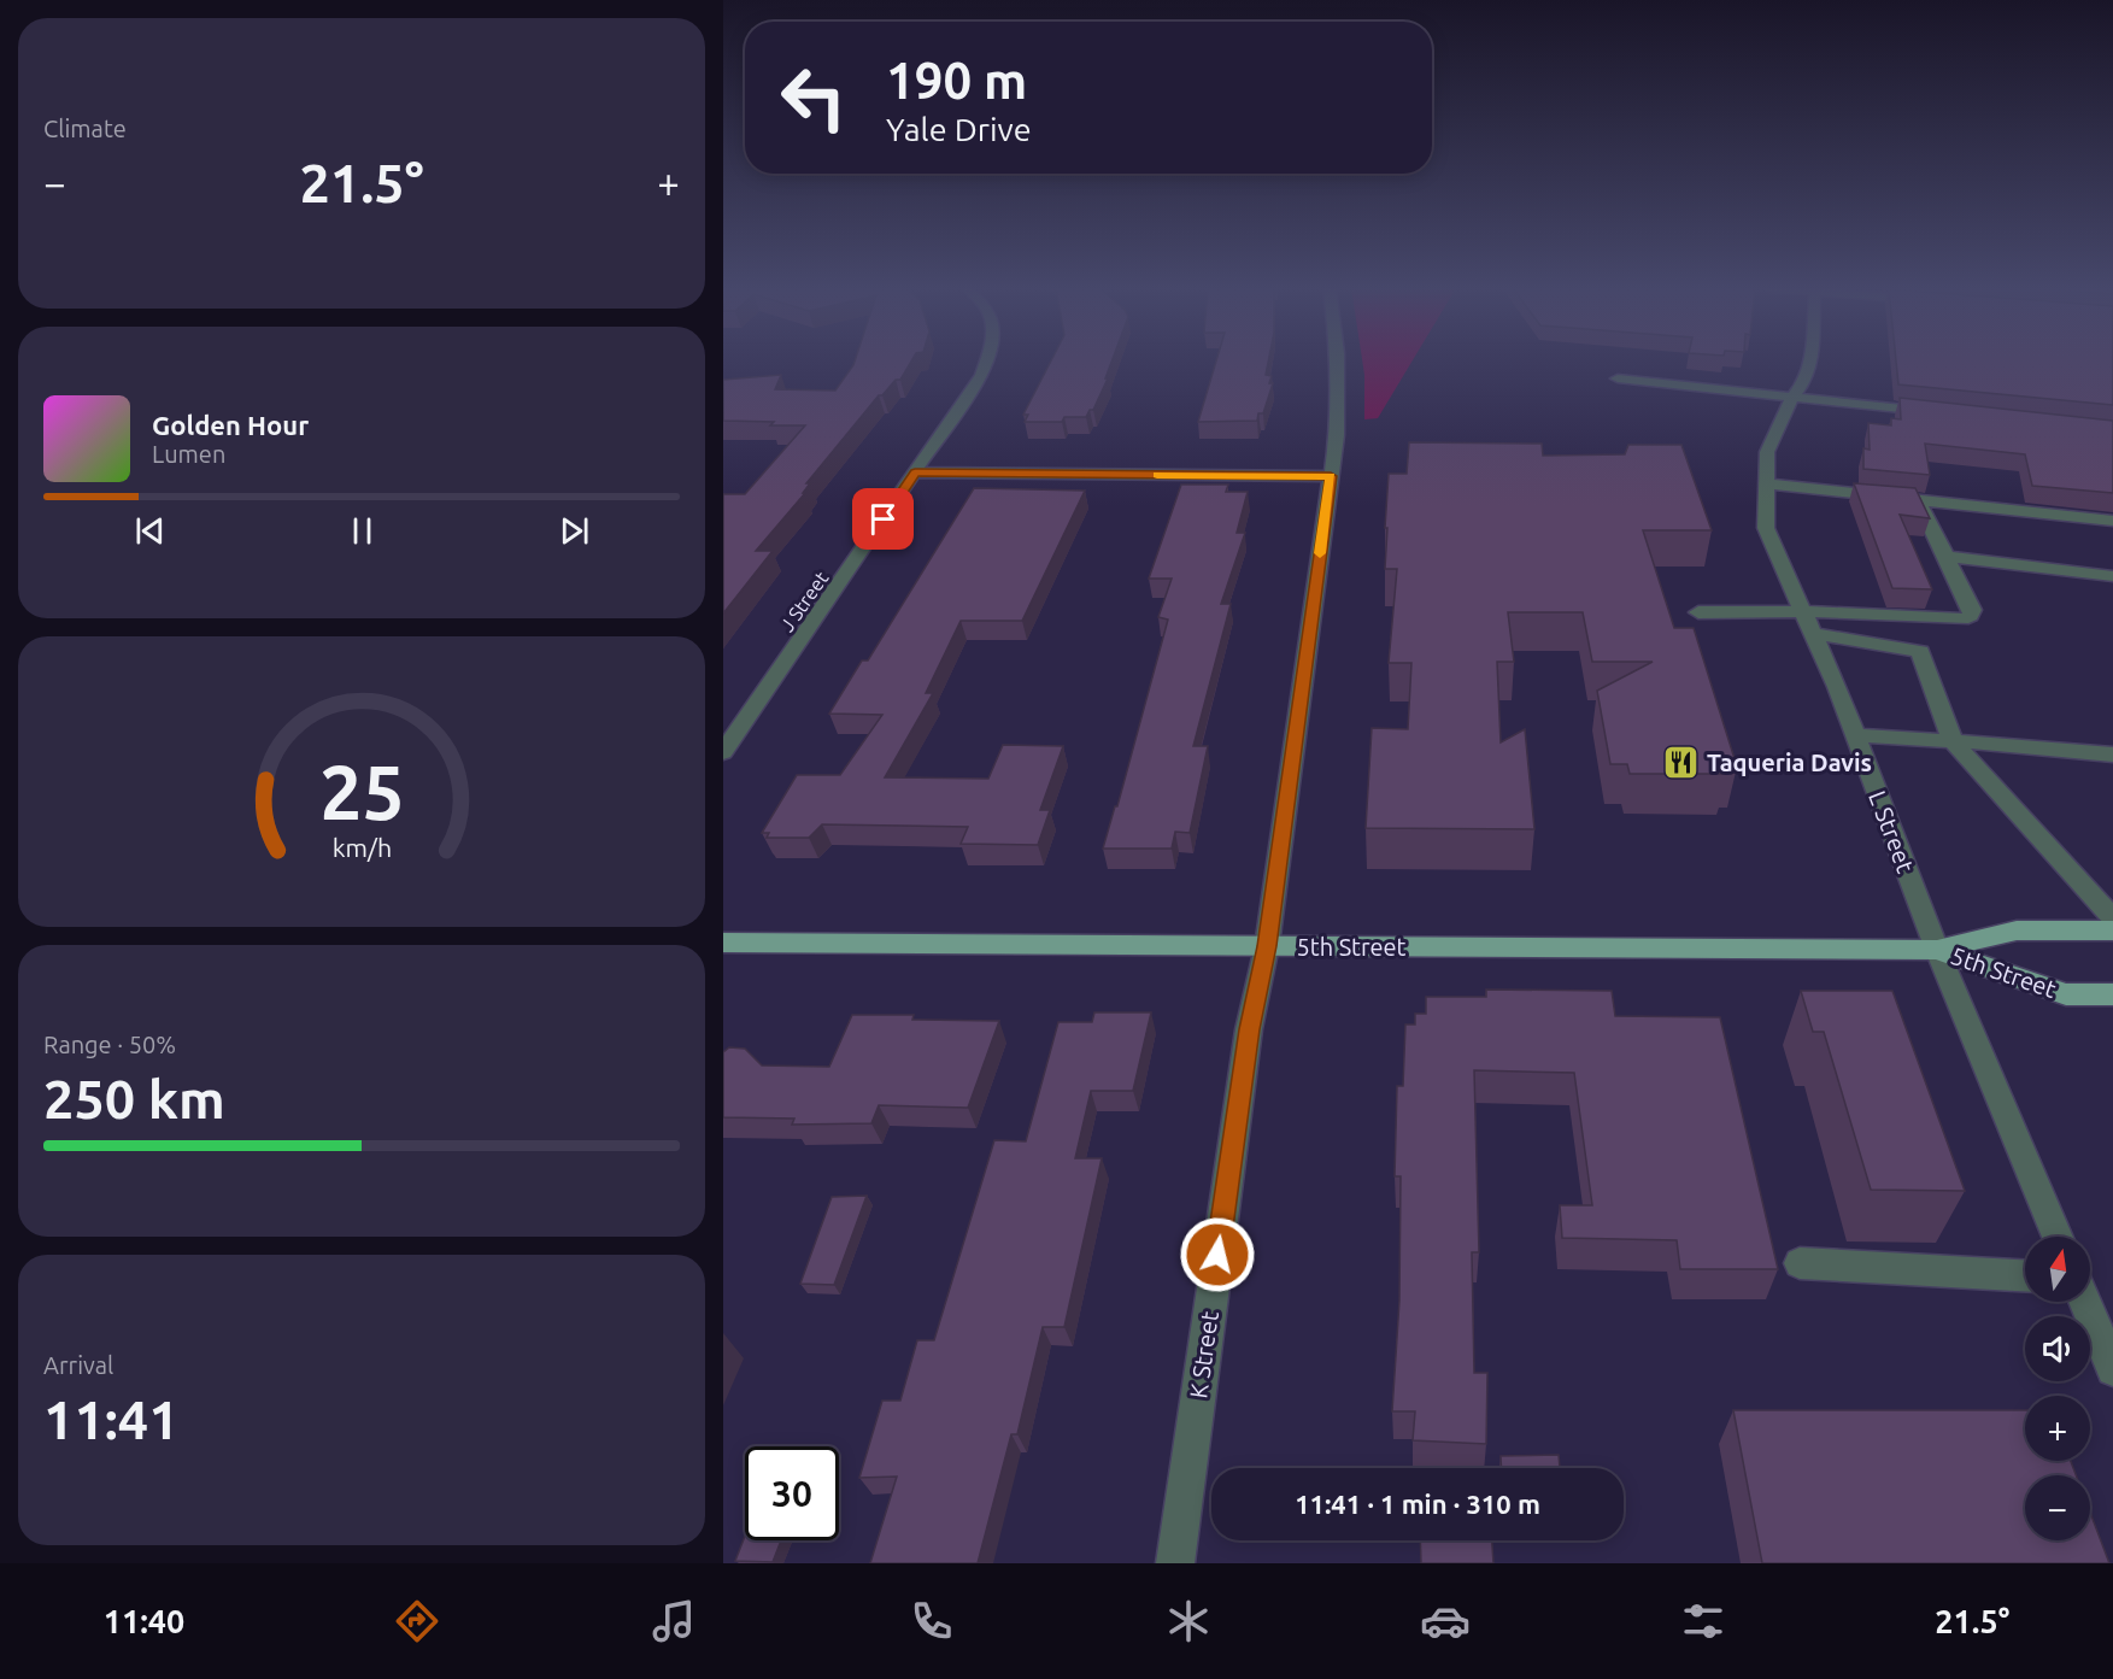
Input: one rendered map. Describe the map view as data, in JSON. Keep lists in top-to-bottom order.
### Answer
{
  "streets": {
    "main road": ["5th Street"],
    "street": ["J Street", "L Street", "K Street"]
  },
  "crossings": [
    ["L Street", "5th Street"],
    ["5th Street", "K Street"]
  ],
  "places": {
    "restaurant": ["Taqueria Davis"]
  },
  "north": "top",
  "page": {
    "tile": [
      "Climate",
      ["Range · 50%", "250 km"],
      ["Arrival", "11:41"]
    ],
    "turn": ["190 m", "Yale Drive"],
    "heat": ["−", "21.5°", "+"],
    "song": ["Golden Hour", "Lumen"],
    "map_buttons": ["+", "−"],
    "limit": "30",
    "trip": "11:41 · 1 min · 310 m",
    "tabs": ["11:40", "21.5°"],
    "gauge": ["25", "km/h"]
  }
}
